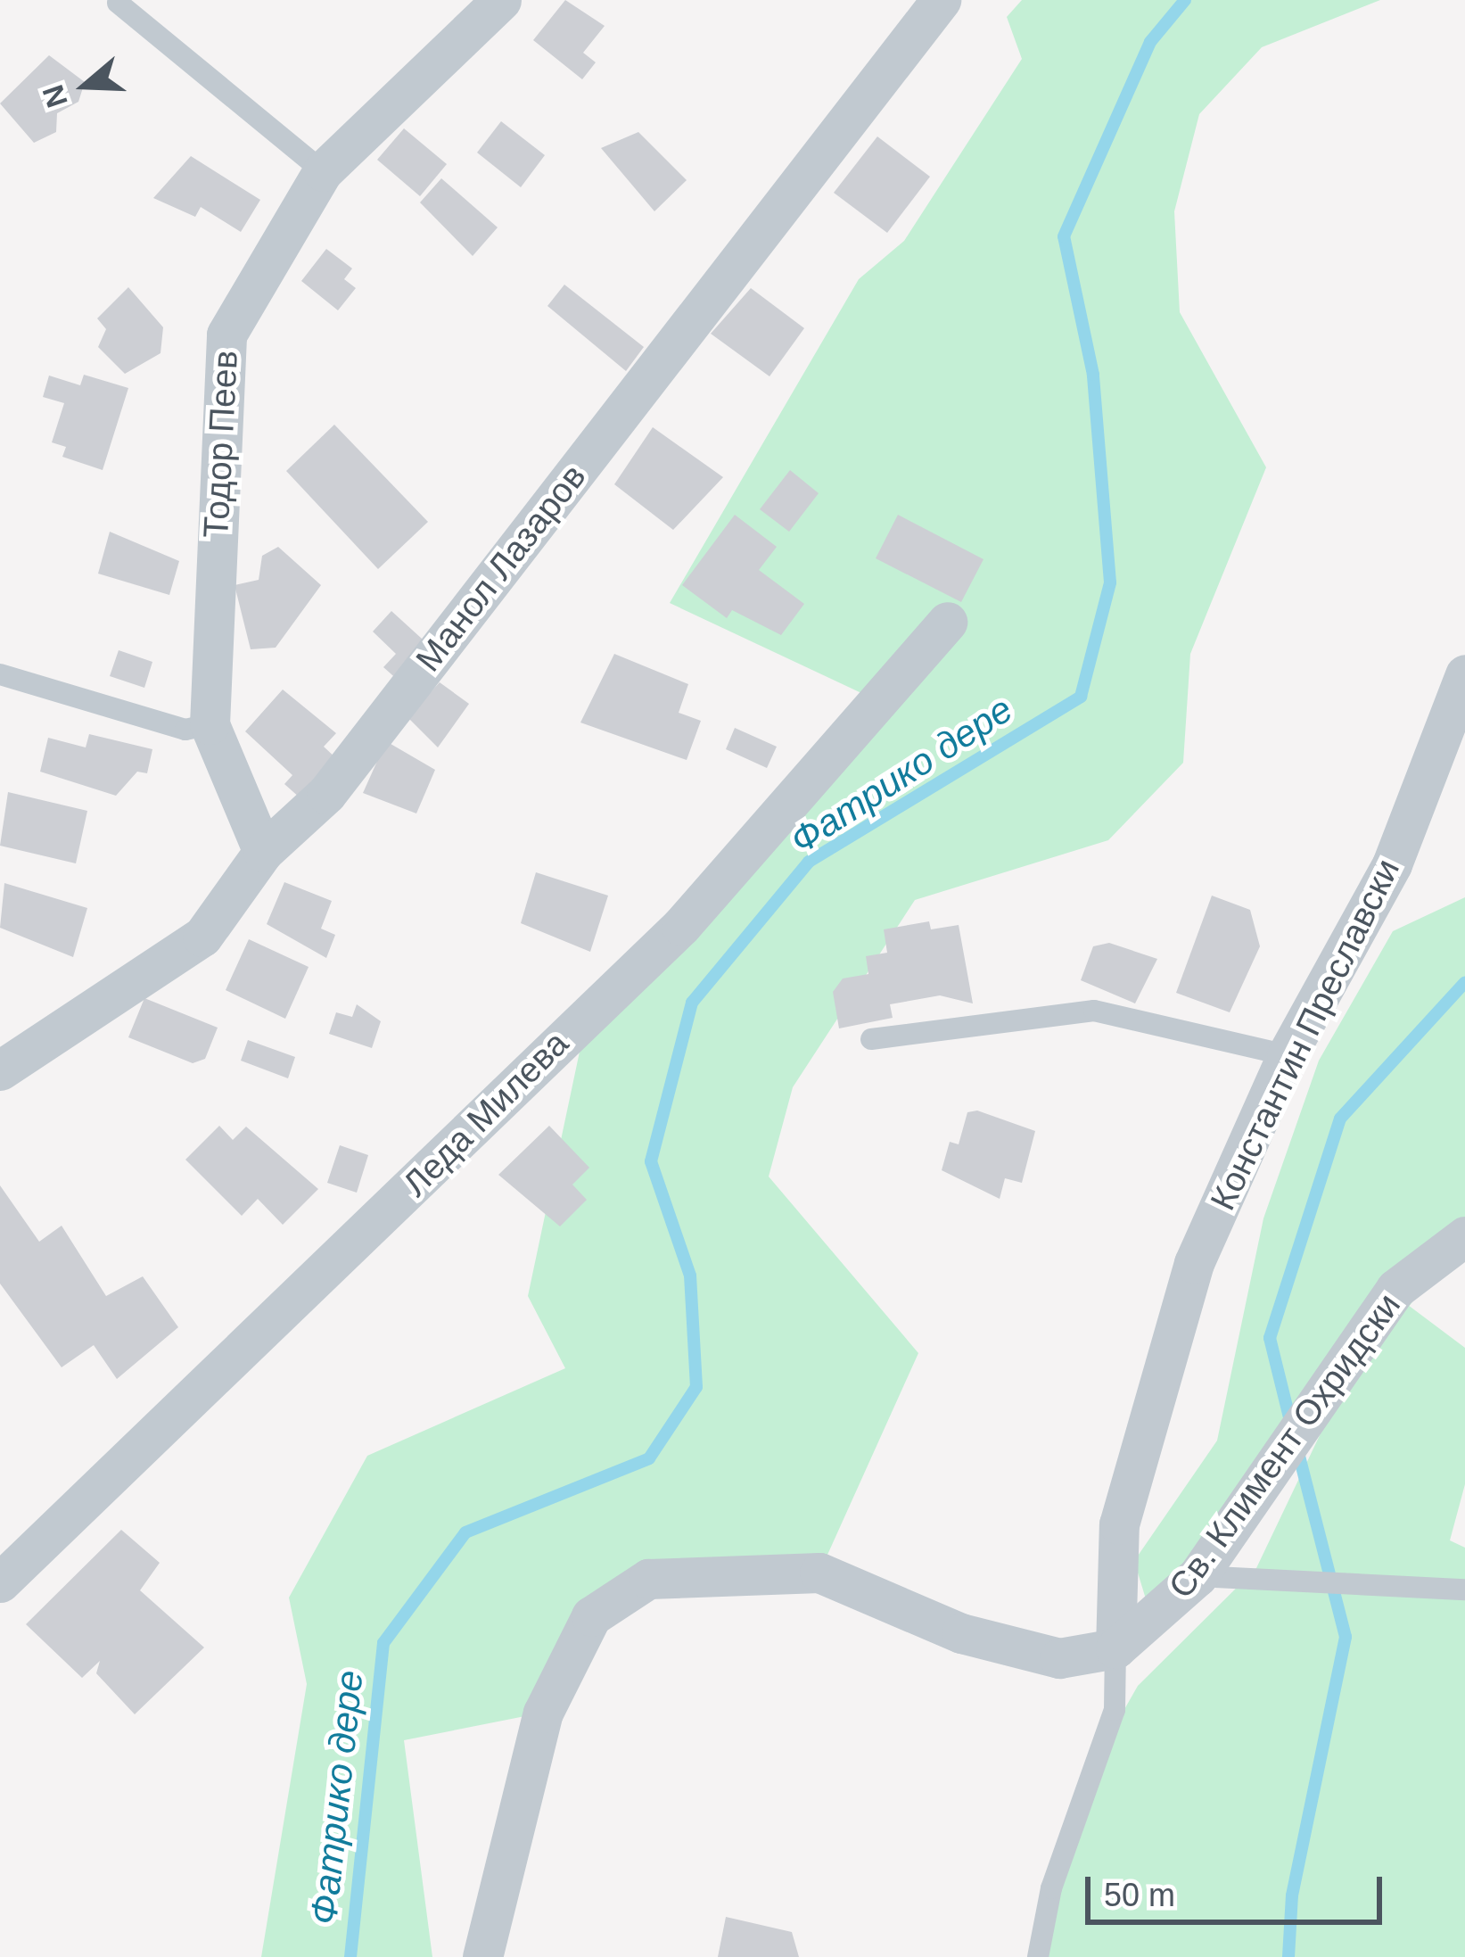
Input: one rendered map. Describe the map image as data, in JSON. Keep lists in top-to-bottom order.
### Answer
{
  "streets": {
    "street": [
      "Тодор Пеев",
      "Манол Лазаров",
      "Константин Преславски",
      "Леда Милева",
      "Св. Климент Охридски"
    ]
  },
  "crossings": [
    ["Тодор Пеев", "Манол Лазаров"],
    ["Константин Преславски", "Св. Климент Охридски"]
  ],
  "water": ["Фатрико дере"],
  "scale_bar": "50 m",
  "north": "left"
}
